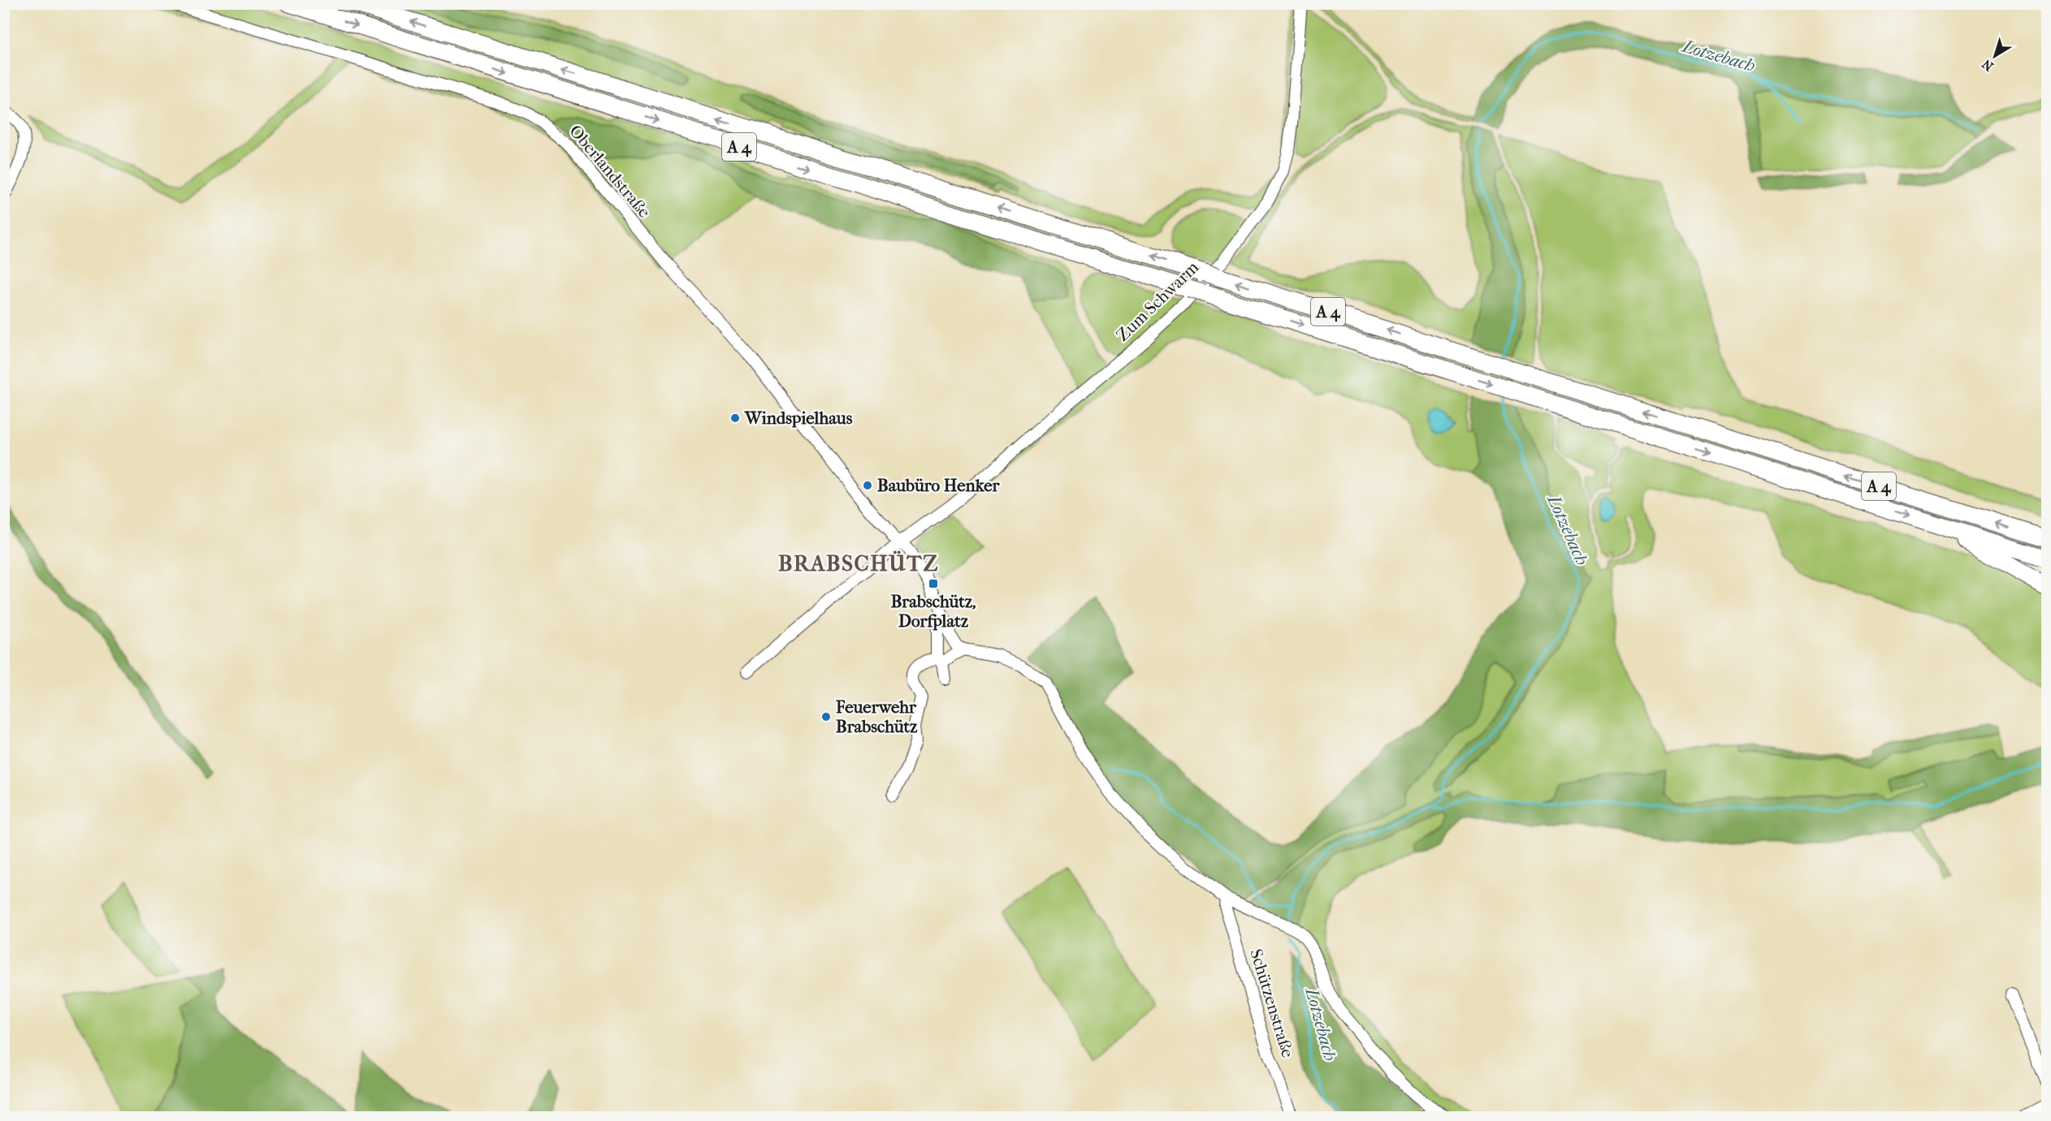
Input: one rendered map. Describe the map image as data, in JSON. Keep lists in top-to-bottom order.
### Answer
{
  "streets": {
    "highway": ["A 4"],
    "street": ["Oberlandstraße", "Zum Schwarm", "Schützenstraße"]
  },
  "crossings": [
    ["Oberlandstraße", "Zum Schwarm"]
  ],
  "districts": ["BRABSCHÜTZ"],
  "water": ["Lotzebach"],
  "places": {
    "other": ["Windspielhaus", "Baubüro Henker", "Feuerwehr Brabschütz"],
    "transit": ["Brabschütz, Dorfplatz"]
  },
  "north": "bottom left"
}
